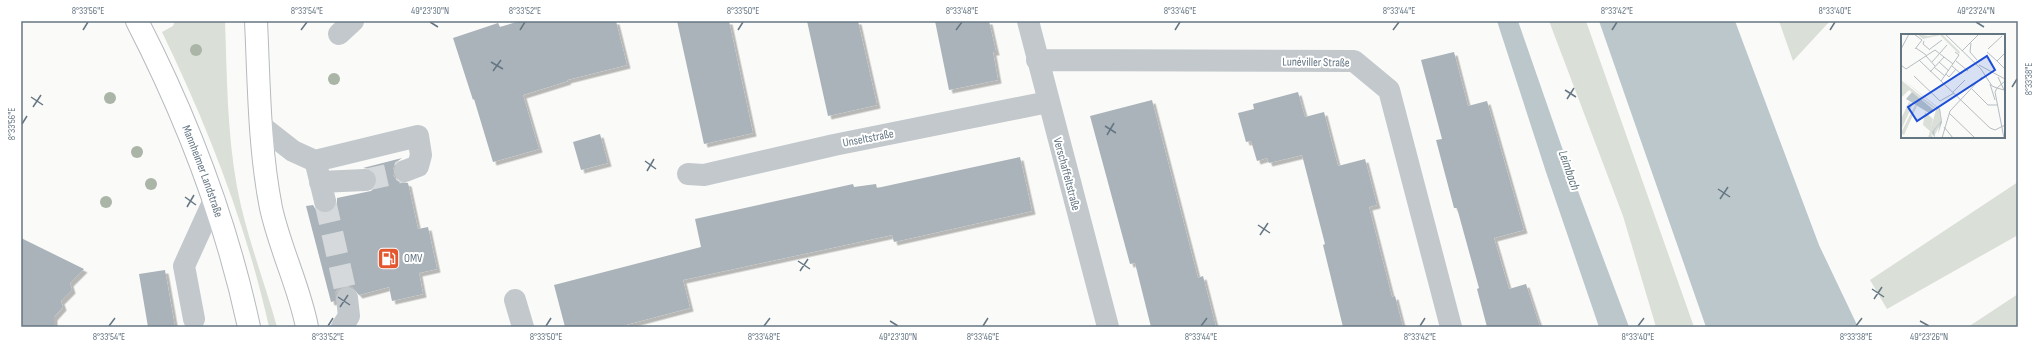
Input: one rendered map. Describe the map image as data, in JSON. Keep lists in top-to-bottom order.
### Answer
{
  "streets": {
    "main road": ["Mannheimer Landstraße"],
    "street": ["Lunéviller Straße", "Unseltstraße", "Verschaffeltstraße"]
  },
  "crossings": [
    ["Lunéviller Straße", "Verschaffeltstraße"],
    ["Unseltstraße", "Verschaffeltstraße"]
  ],
  "water": ["Leimbach"],
  "places": {
    "fuel station": ["OMV"]
  },
  "coordinates": [
    "8°33'56\"E",
    "8°33'54\"E",
    "49°23'30\"N",
    "8°33'52\"E",
    "8°33'50\"E",
    "8°33'48\"E",
    "8°33'46\"E",
    "8°33'44\"E",
    "8°33'42\"E",
    "8°33'40\"E",
    "49°23'24\"N",
    "8°33'38\"E",
    "49°23'26\"N"
  ]
}
